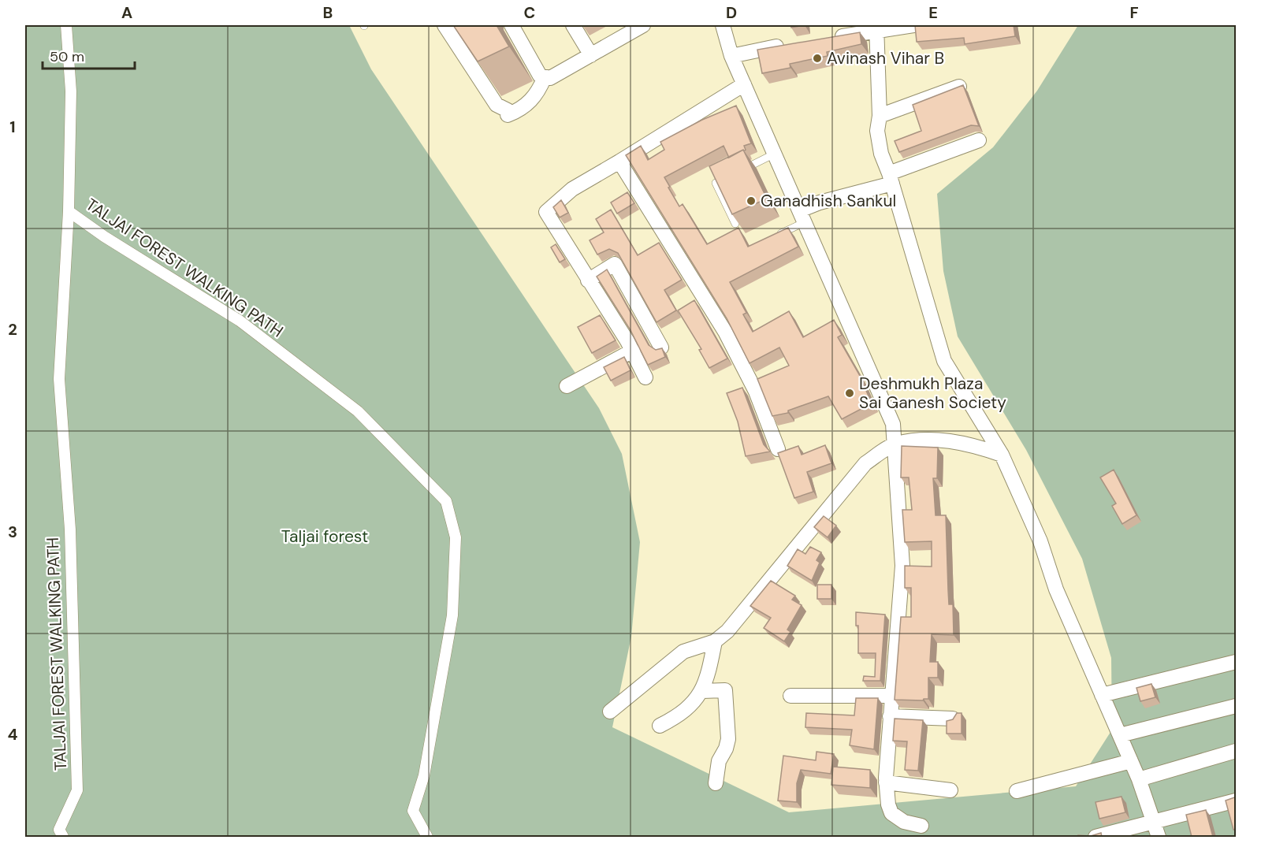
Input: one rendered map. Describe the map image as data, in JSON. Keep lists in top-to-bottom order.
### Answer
{
  "streets": {
    "street": ["TALJAI FOREST WALKING PATH"]
  },
  "parks": ["Taljai forest"],
  "places": ["Avinash Vihar B", "Ganadhish Sankul", "Deshmukh Plaza Sai Ganesh Society"],
  "scale_bar": "50 m",
  "grid": {
    "columns": [
      "A",
      "B",
      "C",
      "D",
      "E",
      "F"
    ],
    "rows": [
      "1",
      "2",
      "3",
      "4"
    ]
  }
}
